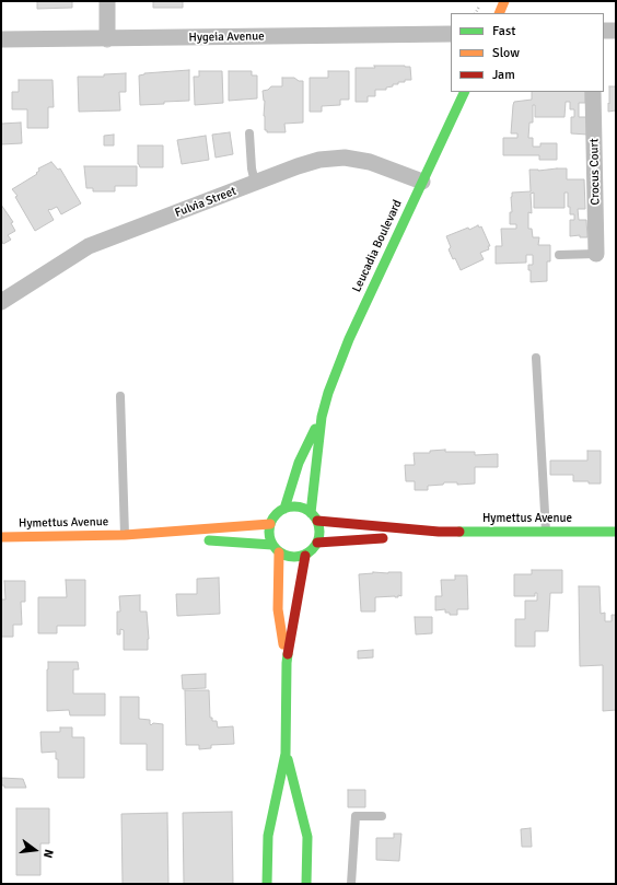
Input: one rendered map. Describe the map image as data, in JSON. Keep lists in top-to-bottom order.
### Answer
{
  "streets": {
    "main road": ["Leucadia Boulevard", "Hymettus Avenue"],
    "street": ["Hygeia Avenue", "Crocus Court", "Fulvia Street"]
  },
  "crossings": [
    ["Fulvia Street", "Leucadia Boulevard"],
    ["Leucadia Boulevard", "Hymettus Avenue"]
  ],
  "legend": ["Fast", "Slow", "Jam"],
  "north": "right"
}
